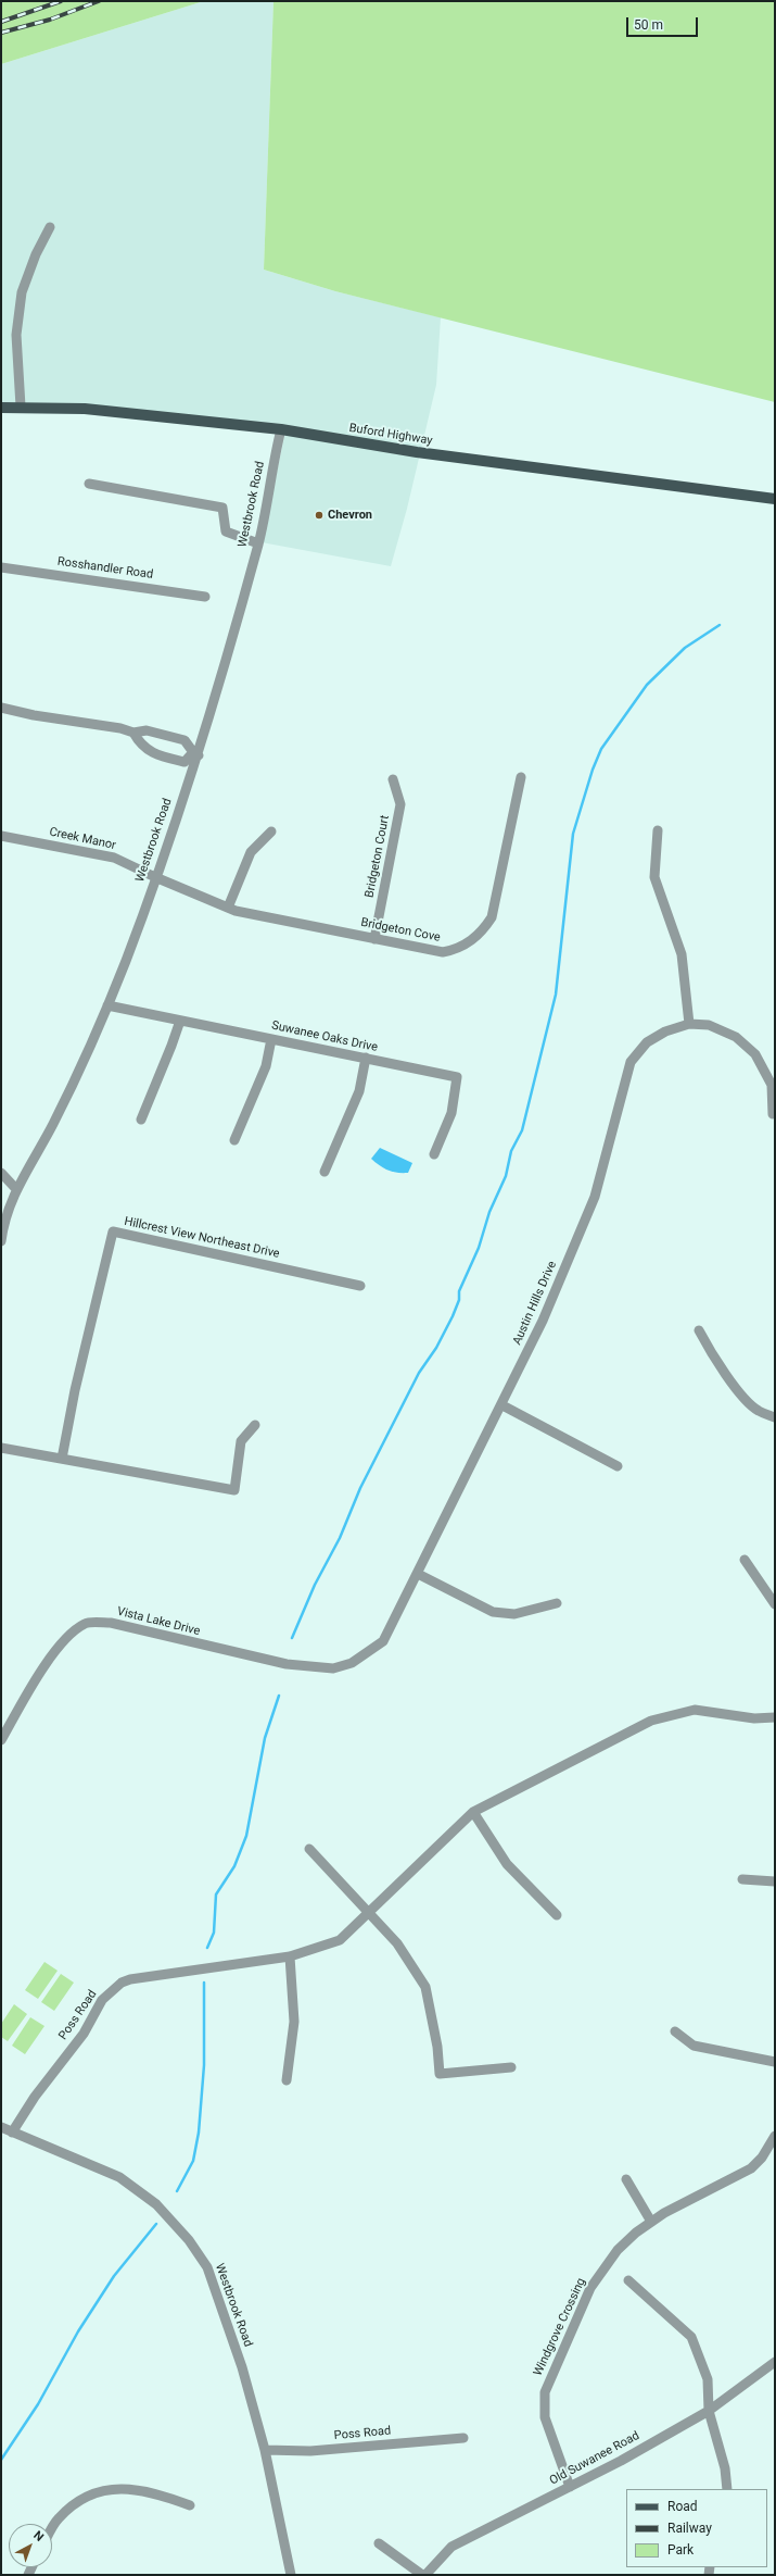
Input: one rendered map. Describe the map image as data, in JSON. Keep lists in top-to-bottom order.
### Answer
{
  "streets": {
    "main road": ["Buford Highway"],
    "street": [
      "Westbrook Road",
      "Rosshandler Road",
      "Creek Manor",
      "Bridgeton Court",
      "Bridgeton Cove",
      "Suwanee Oaks Drive",
      "Hillcrest View Northeast Drive",
      "Austin Hills Drive",
      "Vista Lake Drive",
      "Poss Road",
      "Windgrove Crossing",
      "Old Suwanee Road"
    ]
  },
  "crossings": [
    ["Buford Highway", "Westbrook Road"],
    ["Westbrook Road", "Creek Manor"],
    ["Westbrook Road", "Bridgeton Cove"],
    ["Westbrook Road", "Suwanee Oaks Drive"],
    ["Westbrook Road", "Poss Road"],
    ["Creek Manor", "Bridgeton Cove"],
    ["Bridgeton Court", "Bridgeton Cove"],
    ["Austin Hills Drive", "Vista Lake Drive"],
    ["Windgrove Crossing", "Old Suwanee Road"]
  ],
  "places": ["Chevron"],
  "legend": ["Road", "Railway", "Park"],
  "scale_bar": "50 m",
  "north": "top right"
}
